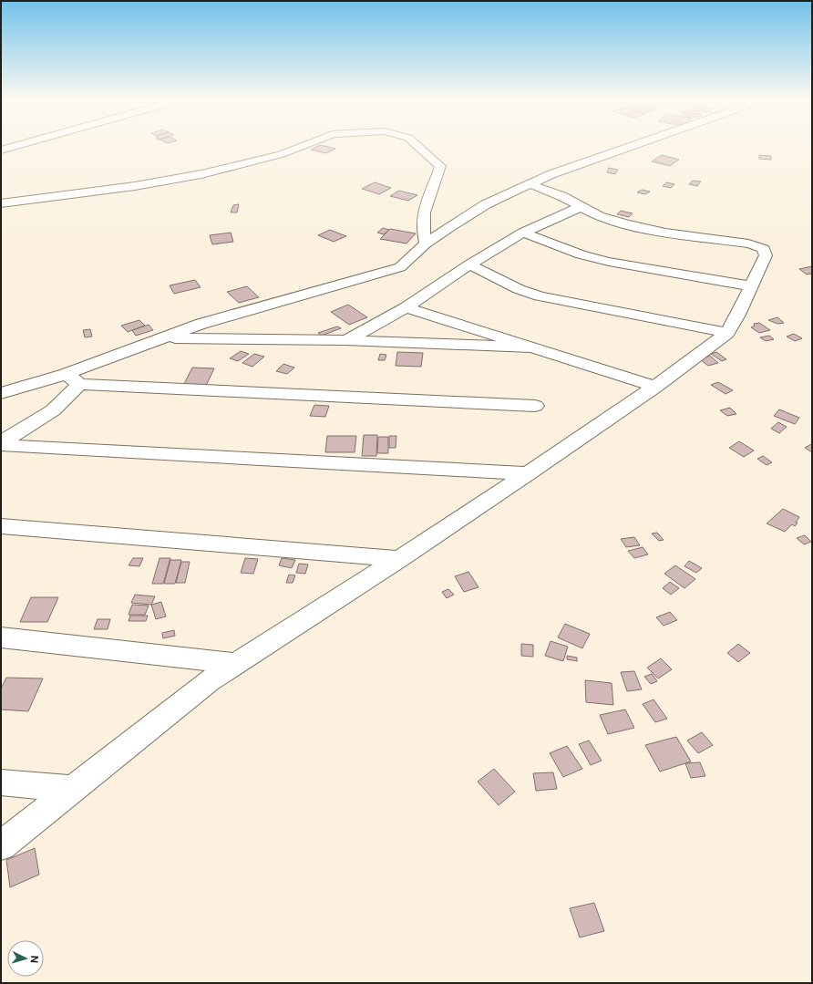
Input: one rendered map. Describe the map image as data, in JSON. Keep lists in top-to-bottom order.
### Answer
{
  "north": "right"
}
